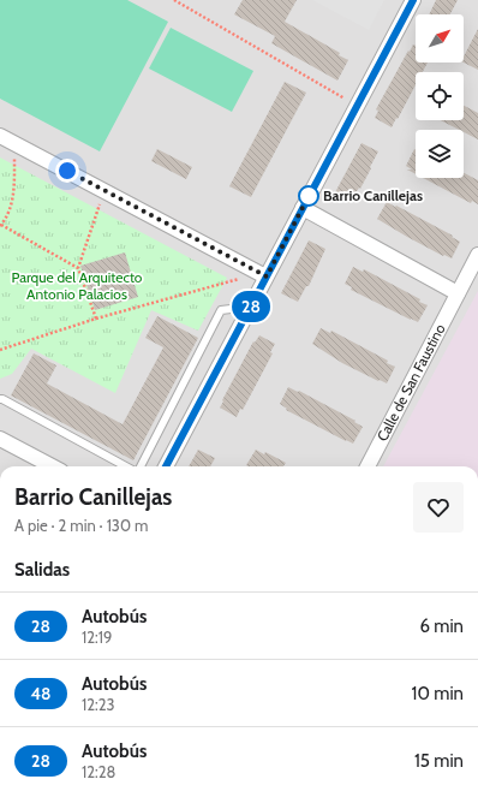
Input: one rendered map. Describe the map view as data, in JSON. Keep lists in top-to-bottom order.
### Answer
{
  "streets": {
    "street": ["Calle de San Faustino"]
  },
  "parks": ["Parque del Arquitecto Antonio Palacios"],
  "places": ["Barrio Canillejas"],
  "lines": ["bus line 28"],
  "north": "top right",
  "page": {
    "on_map": "28",
    "heading": [
      ["Barrio Canillejas", "A pie · 2 min · 130 m"],
      "Salidas"
    ],
    "list": [
      {
        "mark": "28",
        "name": "Autobús",
        "note": "12:19",
        "value": "6 min"
      },
      {
        "mark": "48",
        "name": "Autobús",
        "note": "12:23",
        "value": "10 min"
      },
      {
        "mark": "28",
        "name": "Autobús",
        "note": "12:28",
        "value": "15 min"
      }
    ]
  }
}
